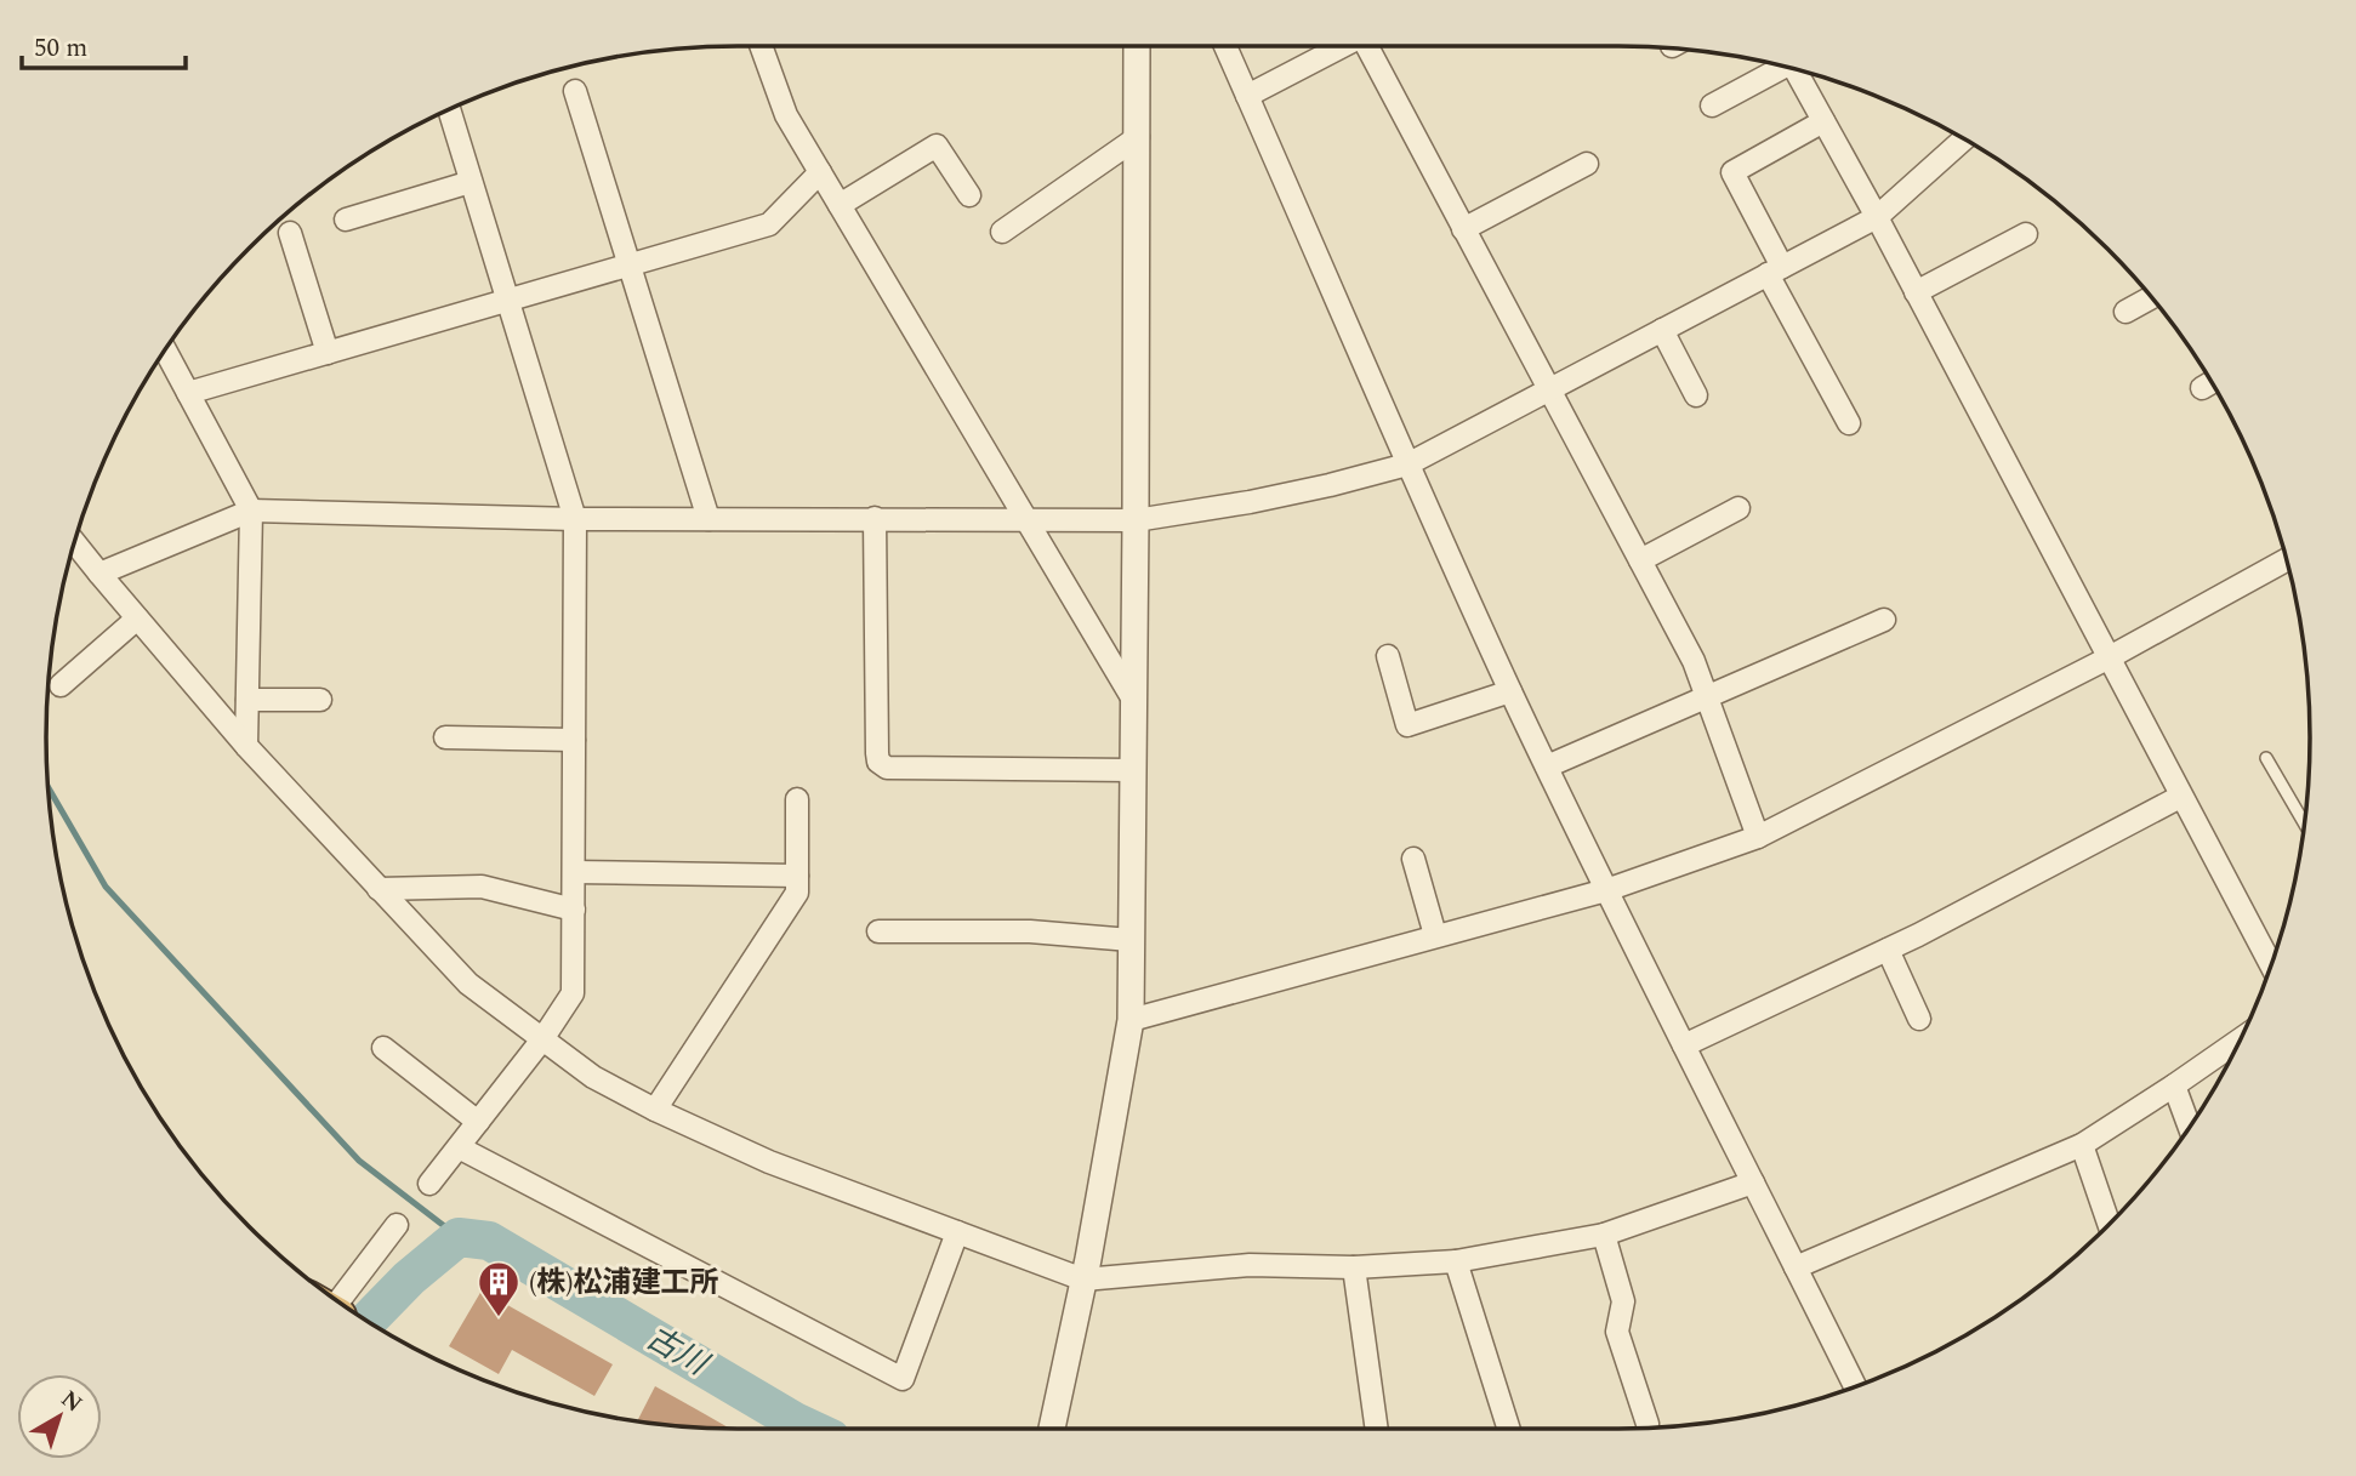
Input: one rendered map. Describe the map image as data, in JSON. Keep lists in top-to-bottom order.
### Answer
{
  "water": ["古川"],
  "places": {
    "building": ["(株)松浦建工所"]
  },
  "scale_bar": "50 m",
  "north": "top right"
}
